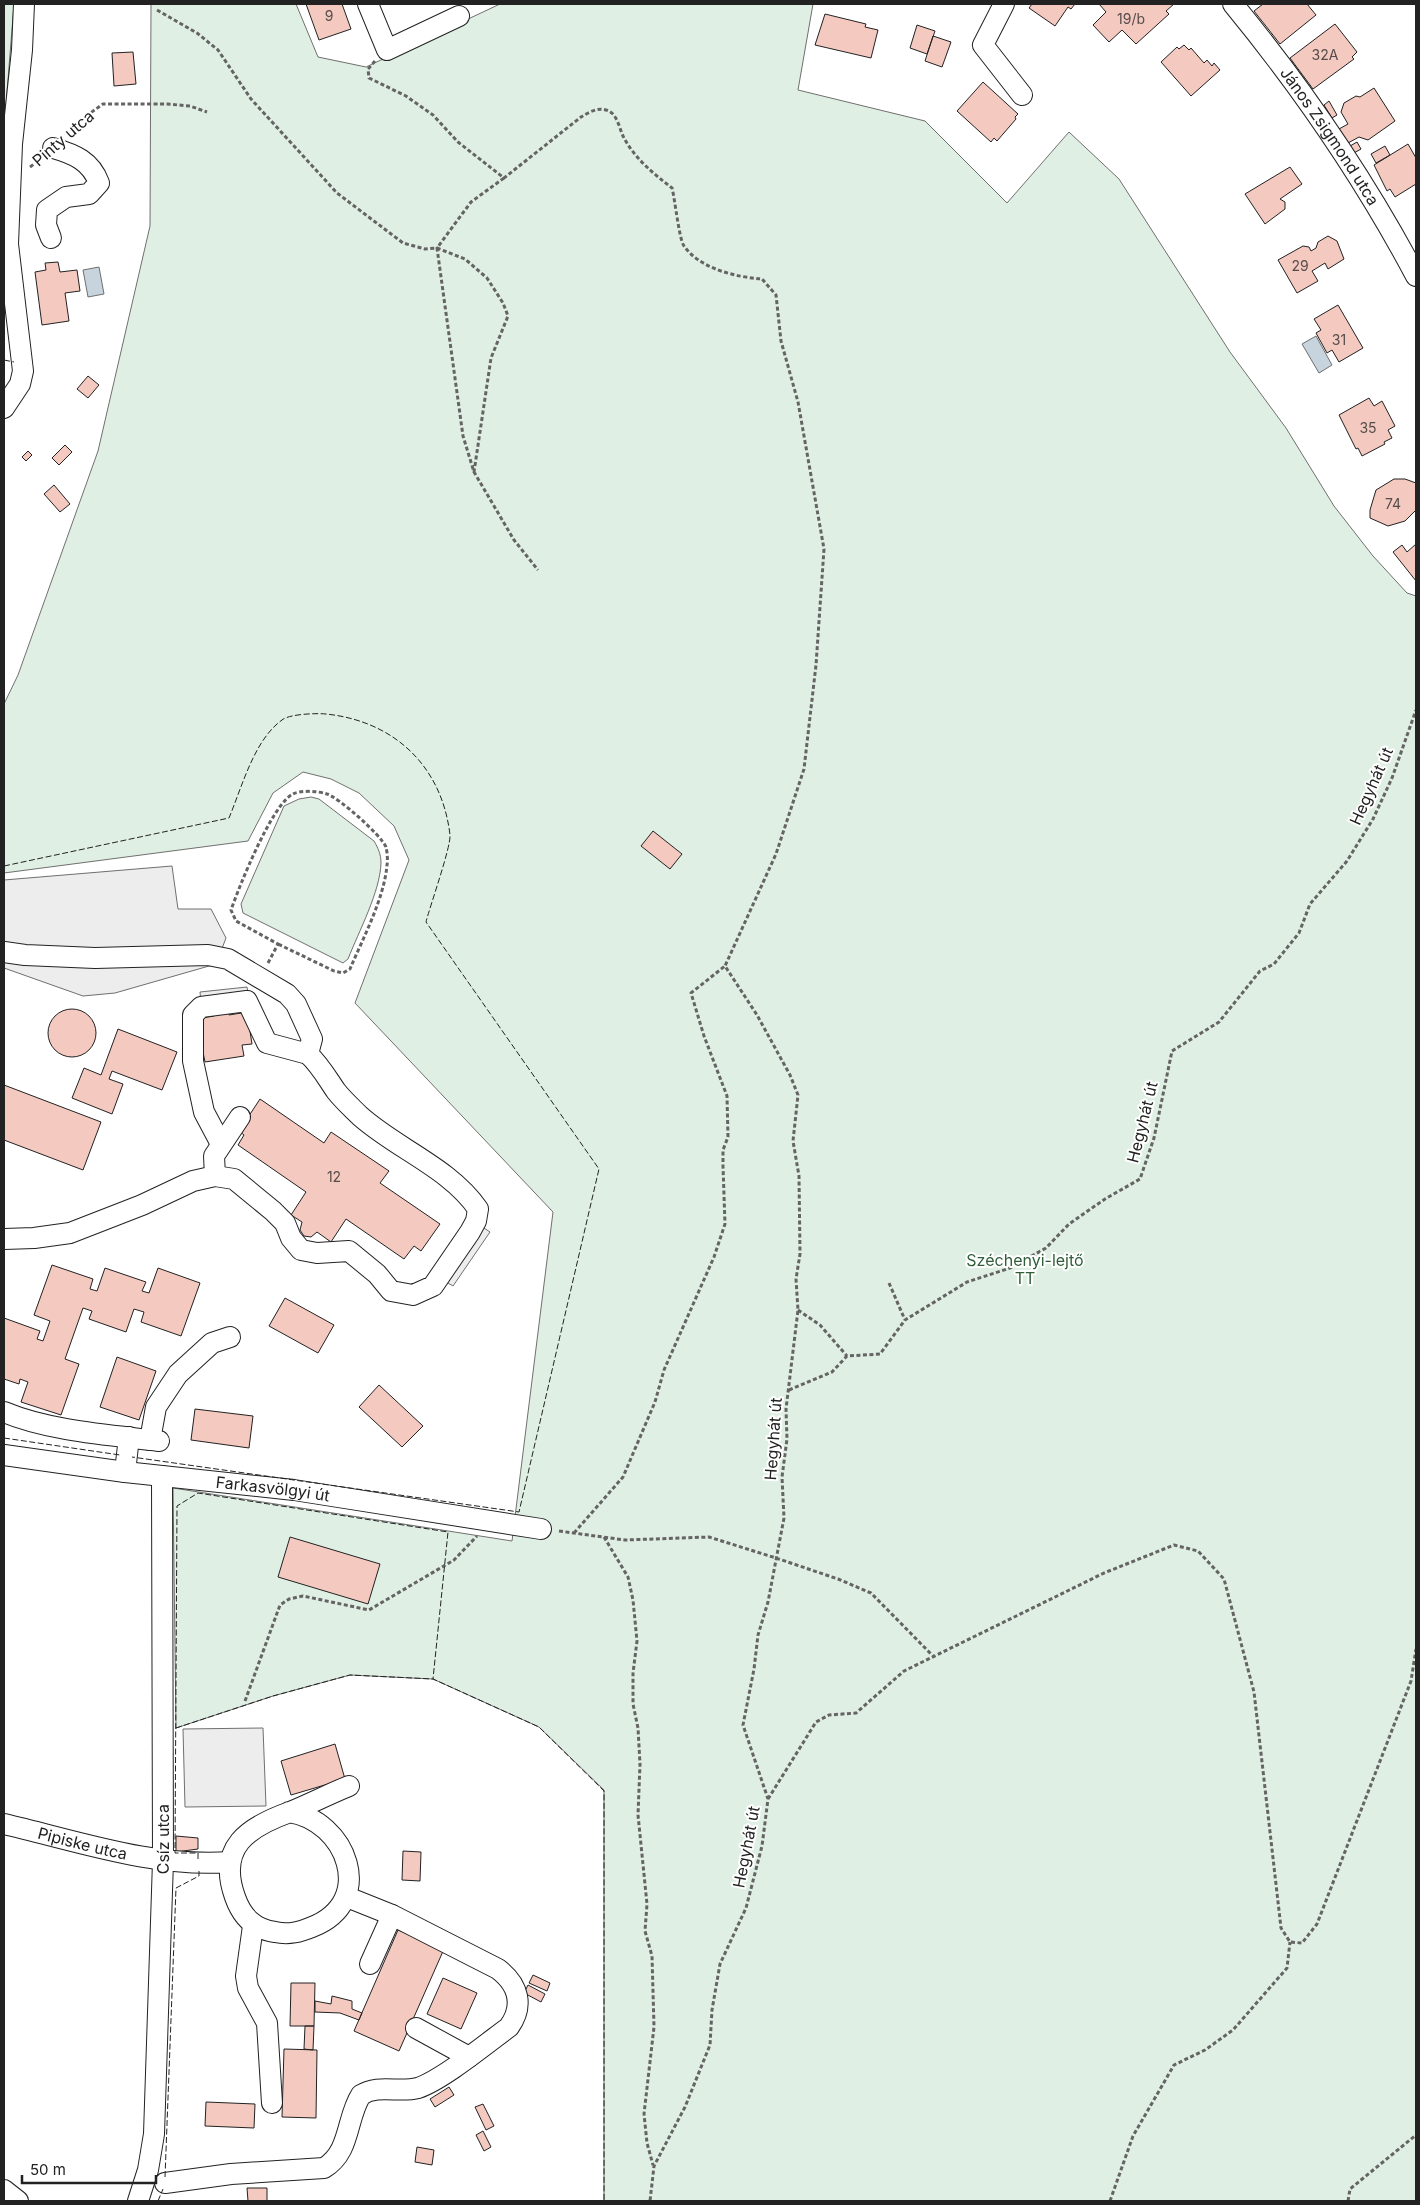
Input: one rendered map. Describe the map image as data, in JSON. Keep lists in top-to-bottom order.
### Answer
{
  "streets": {
    "street": [
      "Pinty utca",
      "János Zsigmond utca",
      "Farkasvölgyi út",
      "Csíz utca",
      "Pipiske utca"
    ],
    "path": ["Hegyhát út"]
  },
  "crossings": [
    ["Farkasvölgyi út", "Csíz utca"],
    ["Csíz utca", "Pipiske utca"]
  ],
  "parks": ["Széchenyi-lejtő TT"],
  "house_numbers": [
    "9",
    "19/b",
    "32A",
    "29",
    "31",
    "35",
    "74",
    "12"
  ],
  "scale_bar": "50 m"
}
